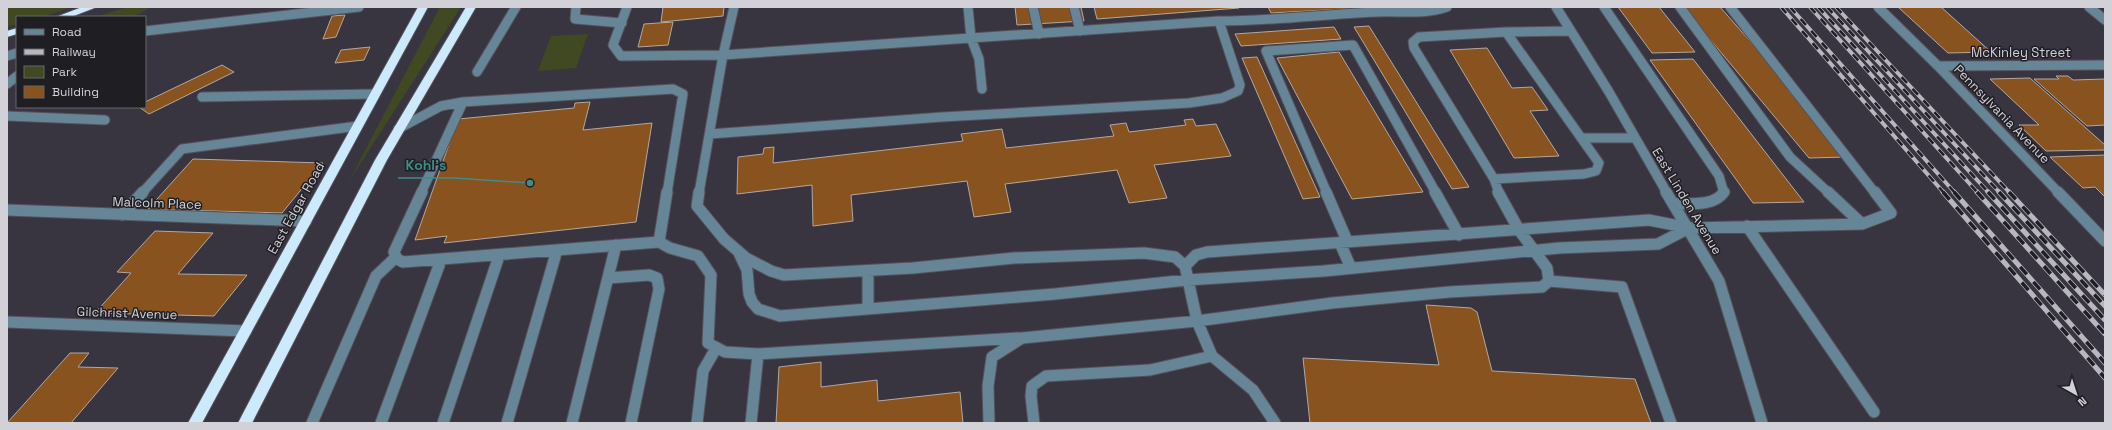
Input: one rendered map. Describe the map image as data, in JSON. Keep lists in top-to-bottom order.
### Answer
{
  "streets": {
    "highway": ["East Edgar Road"],
    "street": [
      "McKinley Street",
      "Pennsylvania Avenue",
      "East Linden Avenue",
      "Malcolm Place",
      "Gilchrist Avenue"
    ]
  },
  "crossings": [
    ["McKinley Street", "Pennsylvania Avenue"],
    ["Malcolm Place", "East Edgar Road"],
    ["East Edgar Road", "Gilchrist Avenue"]
  ],
  "places": ["Kohl's"],
  "legend": [
    "Road",
    "Railway",
    "Park",
    "Building"
  ],
  "north": "bottom right"
}
